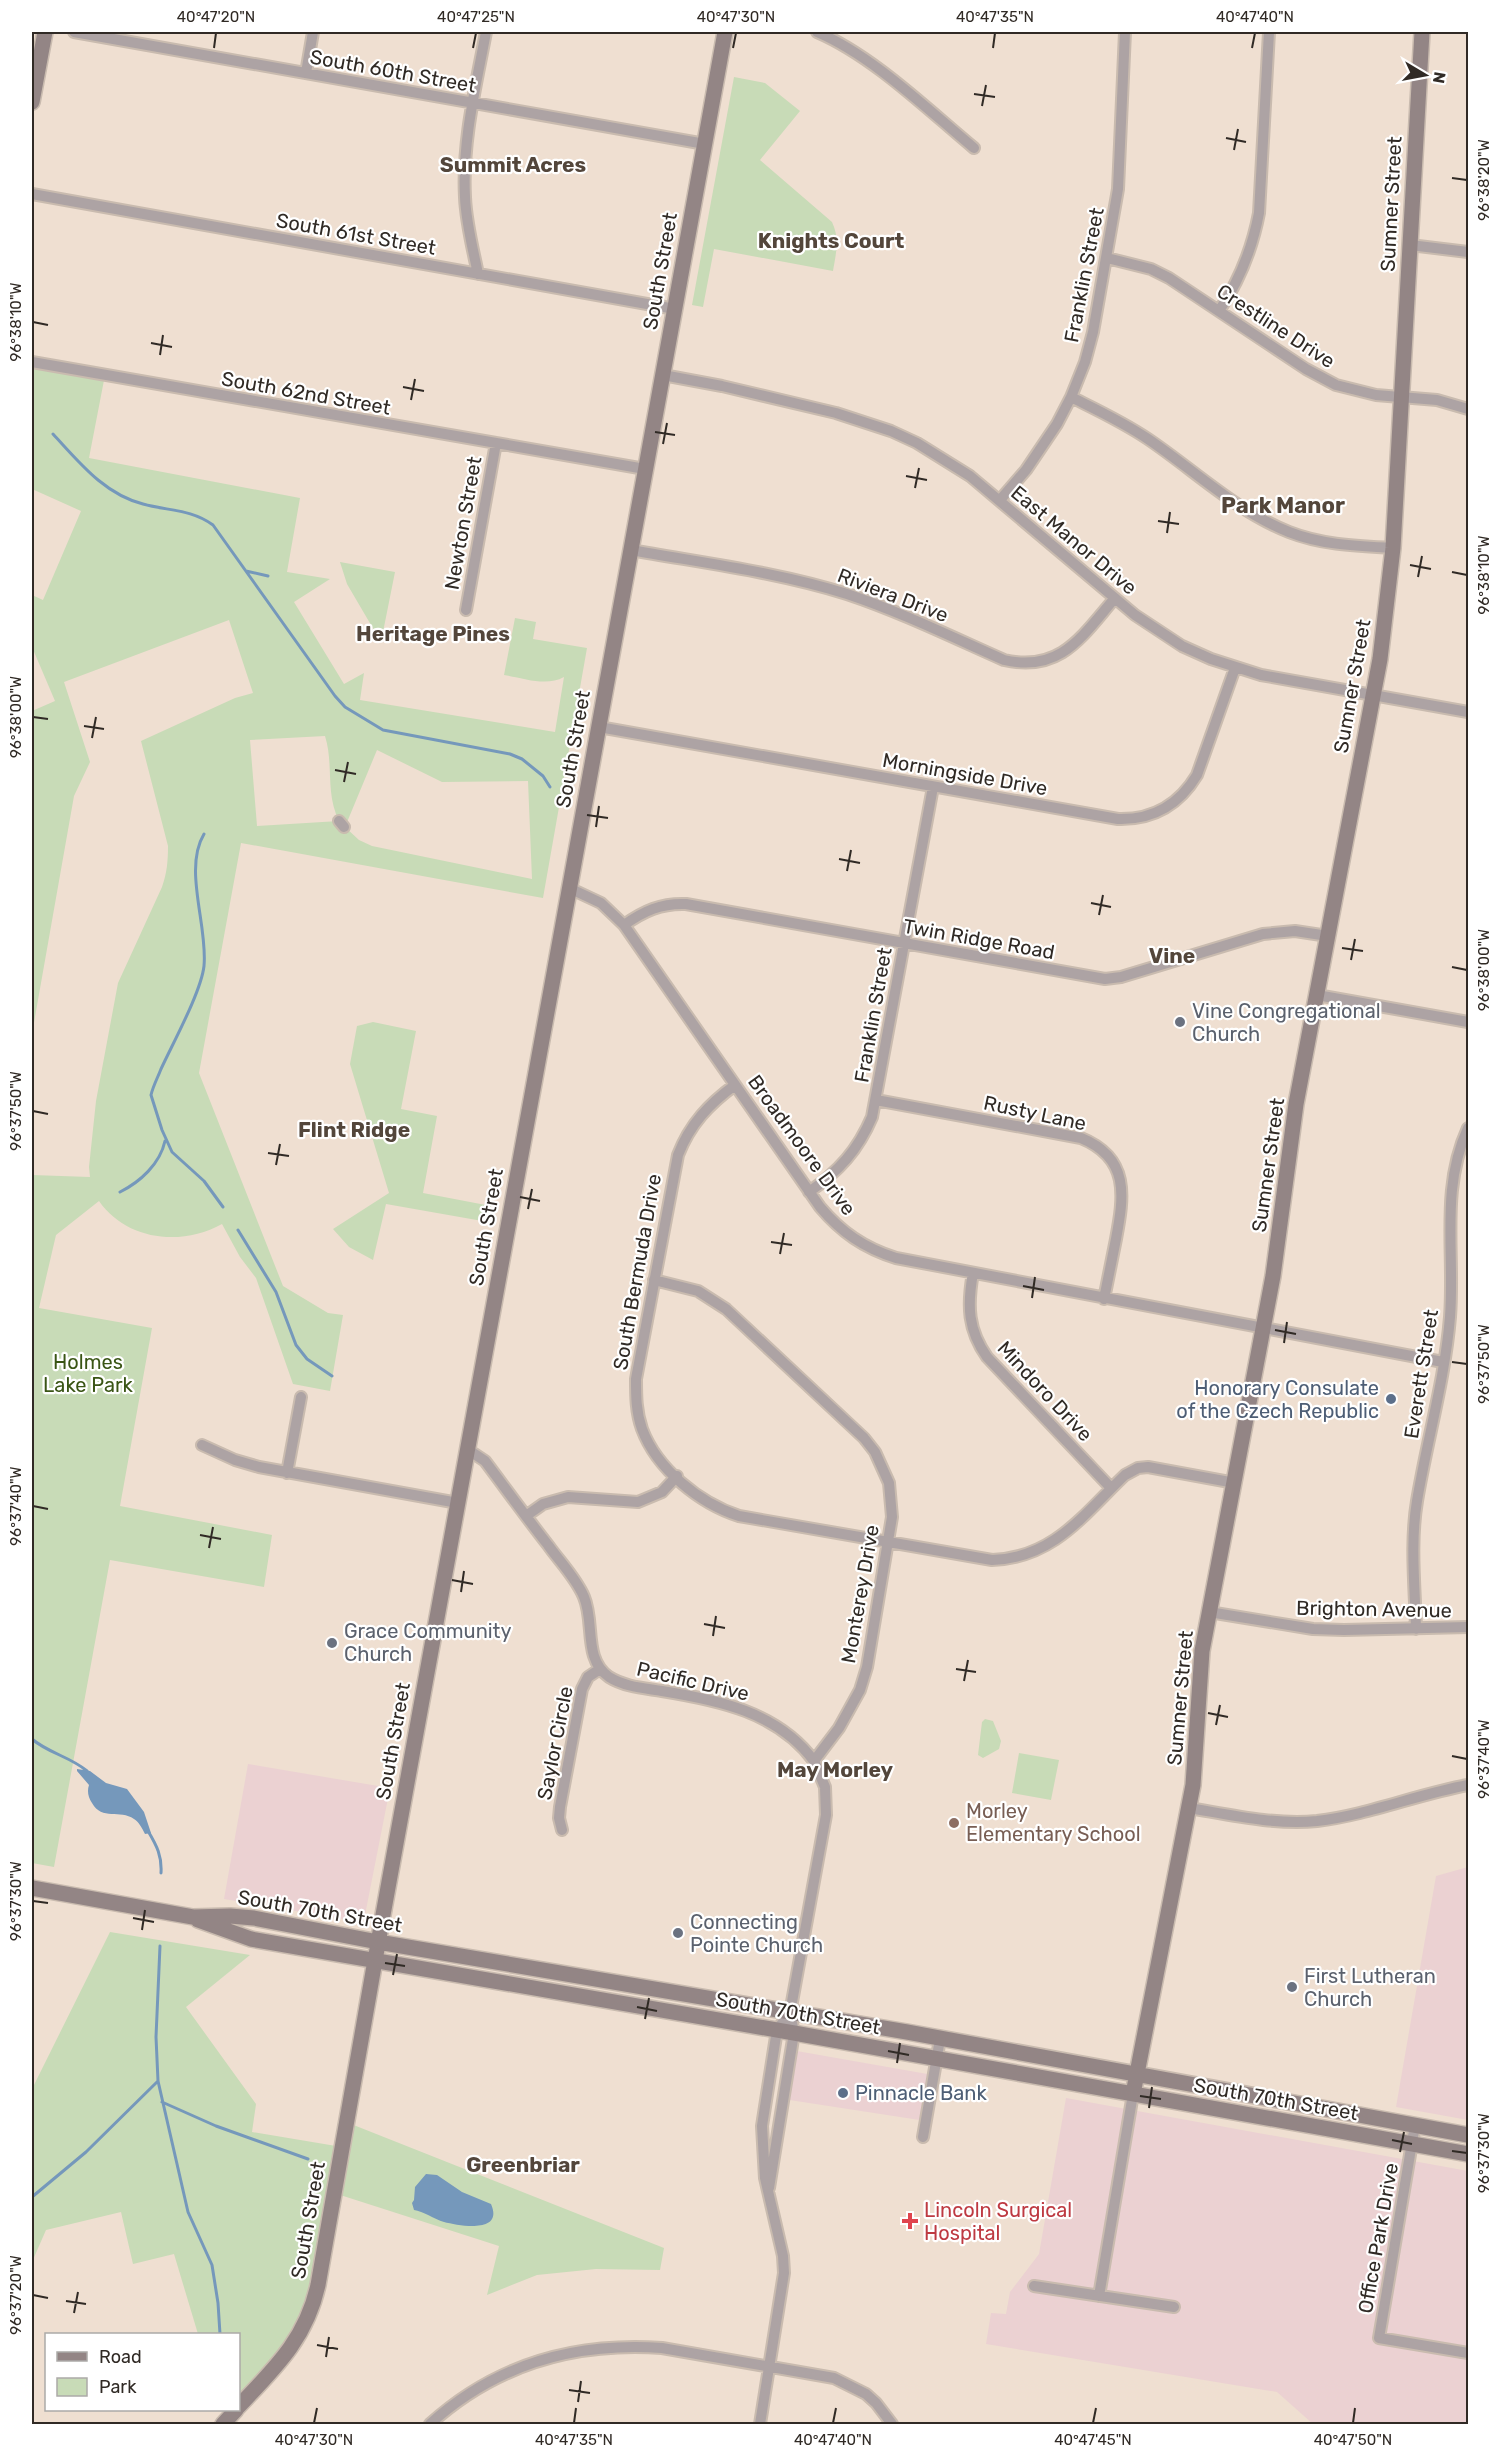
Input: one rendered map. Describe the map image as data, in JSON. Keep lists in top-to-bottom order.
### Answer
{
  "streets": {
    "main road": ["Sumner Street", "South Street", "South 70th Street"],
    "street": [
      "South 60th Street",
      "South 61st Street",
      "Franklin Street",
      "Crestline Drive",
      "South 62nd Street",
      "Newton Street",
      "East Manor Drive",
      "Riviera Drive",
      "Morningside Drive",
      "Twin Ridge Road",
      "Rusty Lane",
      "Broadmoore Drive",
      "South Bermuda Drive",
      "Everett Street",
      "Mindoro Drive",
      "Monterey Drive",
      "Brighton Avenue",
      "Pacific Drive",
      "Saylor Circle",
      "Office Park Drive"
    ]
  },
  "crossings": [
    ["South 60th Street", "South Street"],
    ["Sumner Street", "Crestline Drive"],
    ["Sumner Street", "East Manor Drive"],
    ["Sumner Street", "Twin Ridge Road"],
    ["Sumner Street", "Broadmoore Drive"],
    ["Sumner Street", "South Bermuda Drive"],
    ["Sumner Street", "Brighton Avenue"],
    ["Sumner Street", "South 70th Street"],
    ["South 61st Street", "South Street"],
    ["South Street", "South 62nd Street"],
    ["South Street", "East Manor Drive"],
    ["South Street", "Riviera Drive"],
    ["South Street", "Morningside Drive"],
    ["South Street", "Broadmoore Drive"],
    ["South Street", "South 70th Street"],
    ["Franklin Street", "Crestline Drive"],
    ["Franklin Street", "East Manor Drive"],
    ["Franklin Street", "Morningside Drive"],
    ["Franklin Street", "Twin Ridge Road"],
    ["Franklin Street", "Rusty Lane"],
    ["Franklin Street", "Broadmoore Drive"],
    ["South 62nd Street", "Newton Street"],
    ["East Manor Drive", "Riviera Drive"],
    ["East Manor Drive", "Morningside Drive"],
    ["Twin Ridge Road", "Broadmoore Drive"],
    ["Rusty Lane", "Broadmoore Drive"],
    ["Broadmoore Drive", "South Bermuda Drive"],
    ["Broadmoore Drive", "Everett Street"],
    ["Broadmoore Drive", "Mindoro Drive"],
    ["South Bermuda Drive", "Mindoro Drive"],
    ["South Bermuda Drive", "Monterey Drive"],
    ["Everett Street", "Brighton Avenue"],
    ["Monterey Drive", "Pacific Drive"],
    ["Pacific Drive", "Saylor Circle"],
    ["South 70th Street", "Office Park Drive"]
  ],
  "districts": [
    "Summit Acres",
    "Knights Court",
    "Park Manor",
    "Heritage Pines",
    "Vine",
    "Flint Ridge",
    "May Morley",
    "Greenbriar"
  ],
  "parks": ["Holmes Lake Park"],
  "places": {
    "other": [
      "Vine Congregational Church",
      "Honorary Consulate of the Czech Republic",
      "Grace Community Church",
      "Morley Elementary School",
      "Connecting Pointe Church",
      "First Lutheran Church",
      "Pinnacle Bank"
    ],
    "health": ["Lincoln Surgical Hospital"]
  },
  "legend": ["Road", "Park"],
  "north": "right",
  "coordinates": [
    "40°47'20\"N",
    "40°47'25\"N",
    "40°47'30\"N",
    "40°47'35\"N",
    "40°47'40\"N",
    "96°38'20\"W",
    "96°38'10\"W",
    "96°38'00\"W",
    "96°37'50\"W",
    "96°37'40\"W",
    "96°37'30\"W",
    "96°37'20\"W",
    "40°47'45\"N",
    "40°47'50\"N"
  ]
}
